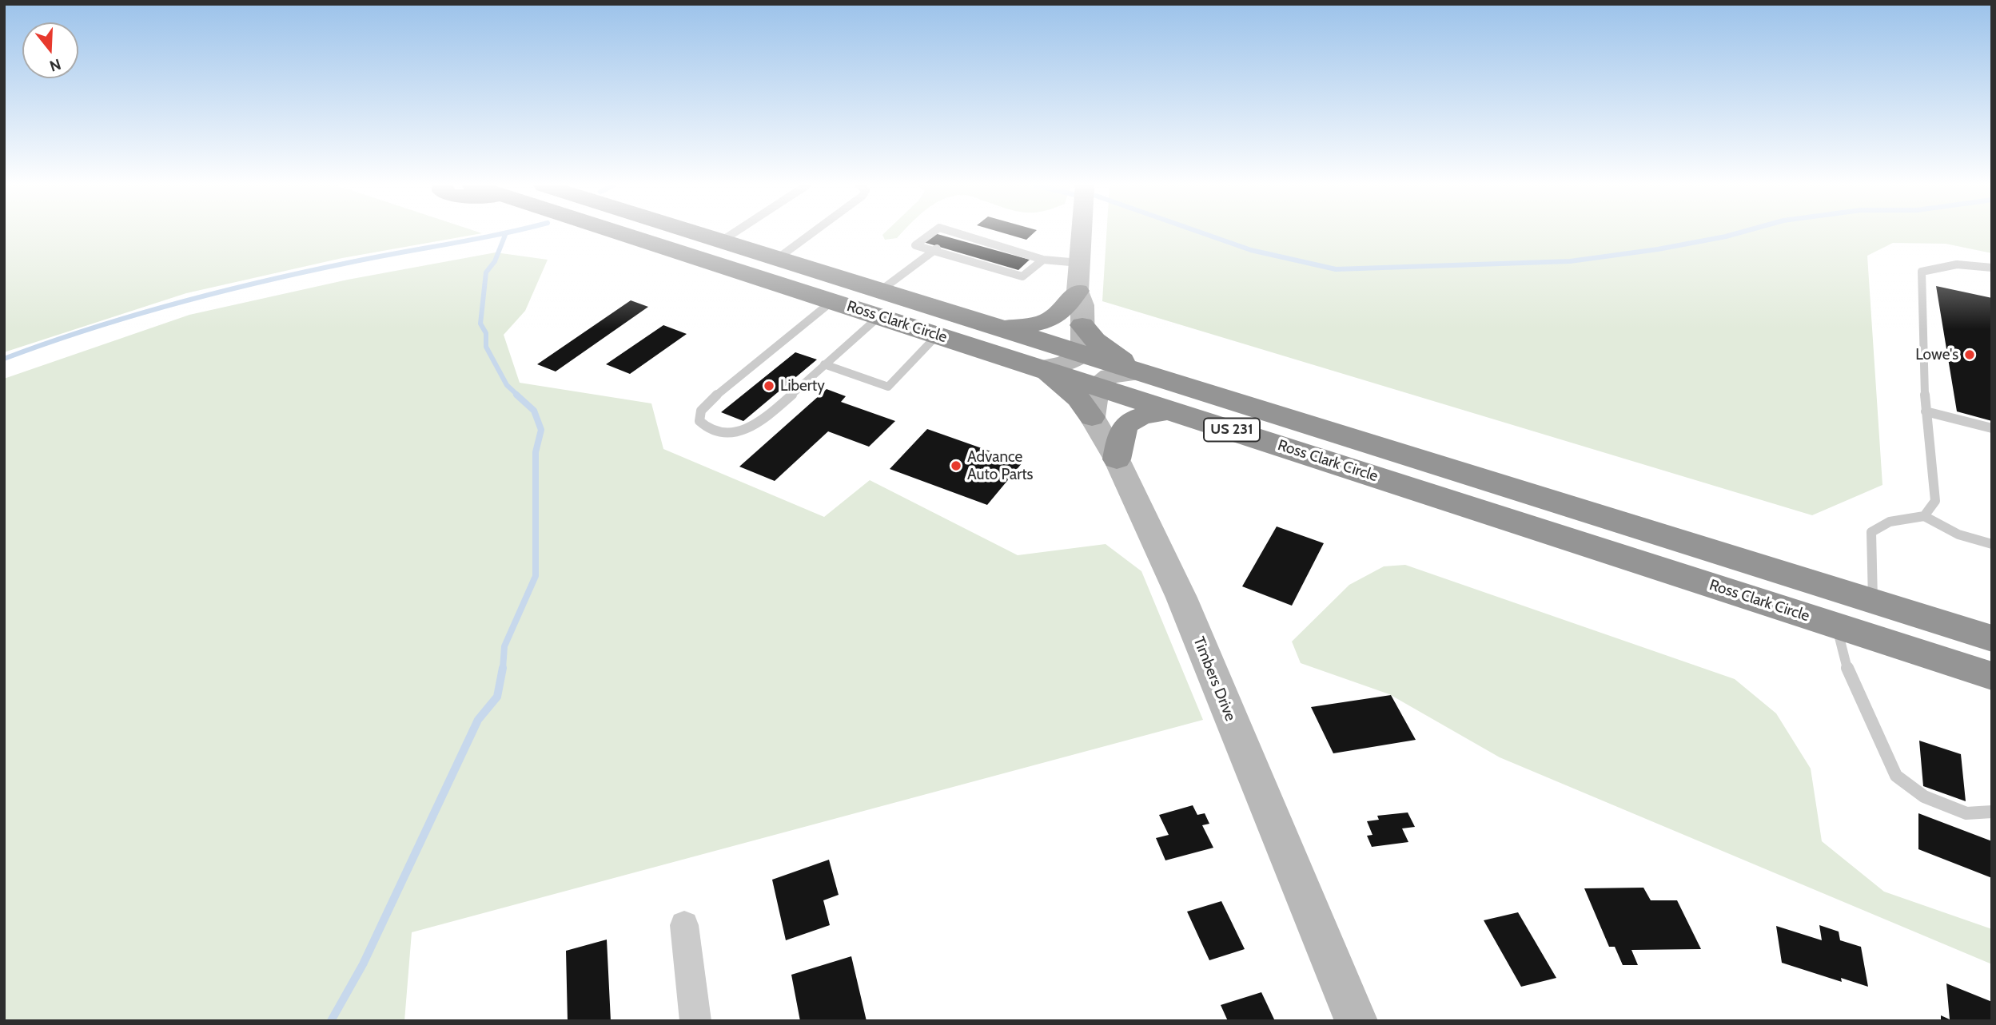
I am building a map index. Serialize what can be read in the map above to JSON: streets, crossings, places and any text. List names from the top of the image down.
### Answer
{
  "streets": {
    "highway": ["Ross Clark Circle", "US 231"],
    "street": ["Timbers Drive"]
  },
  "places": ["Lowe's", "Liberty", "Advance Auto Parts"],
  "north": "bottom"
}
